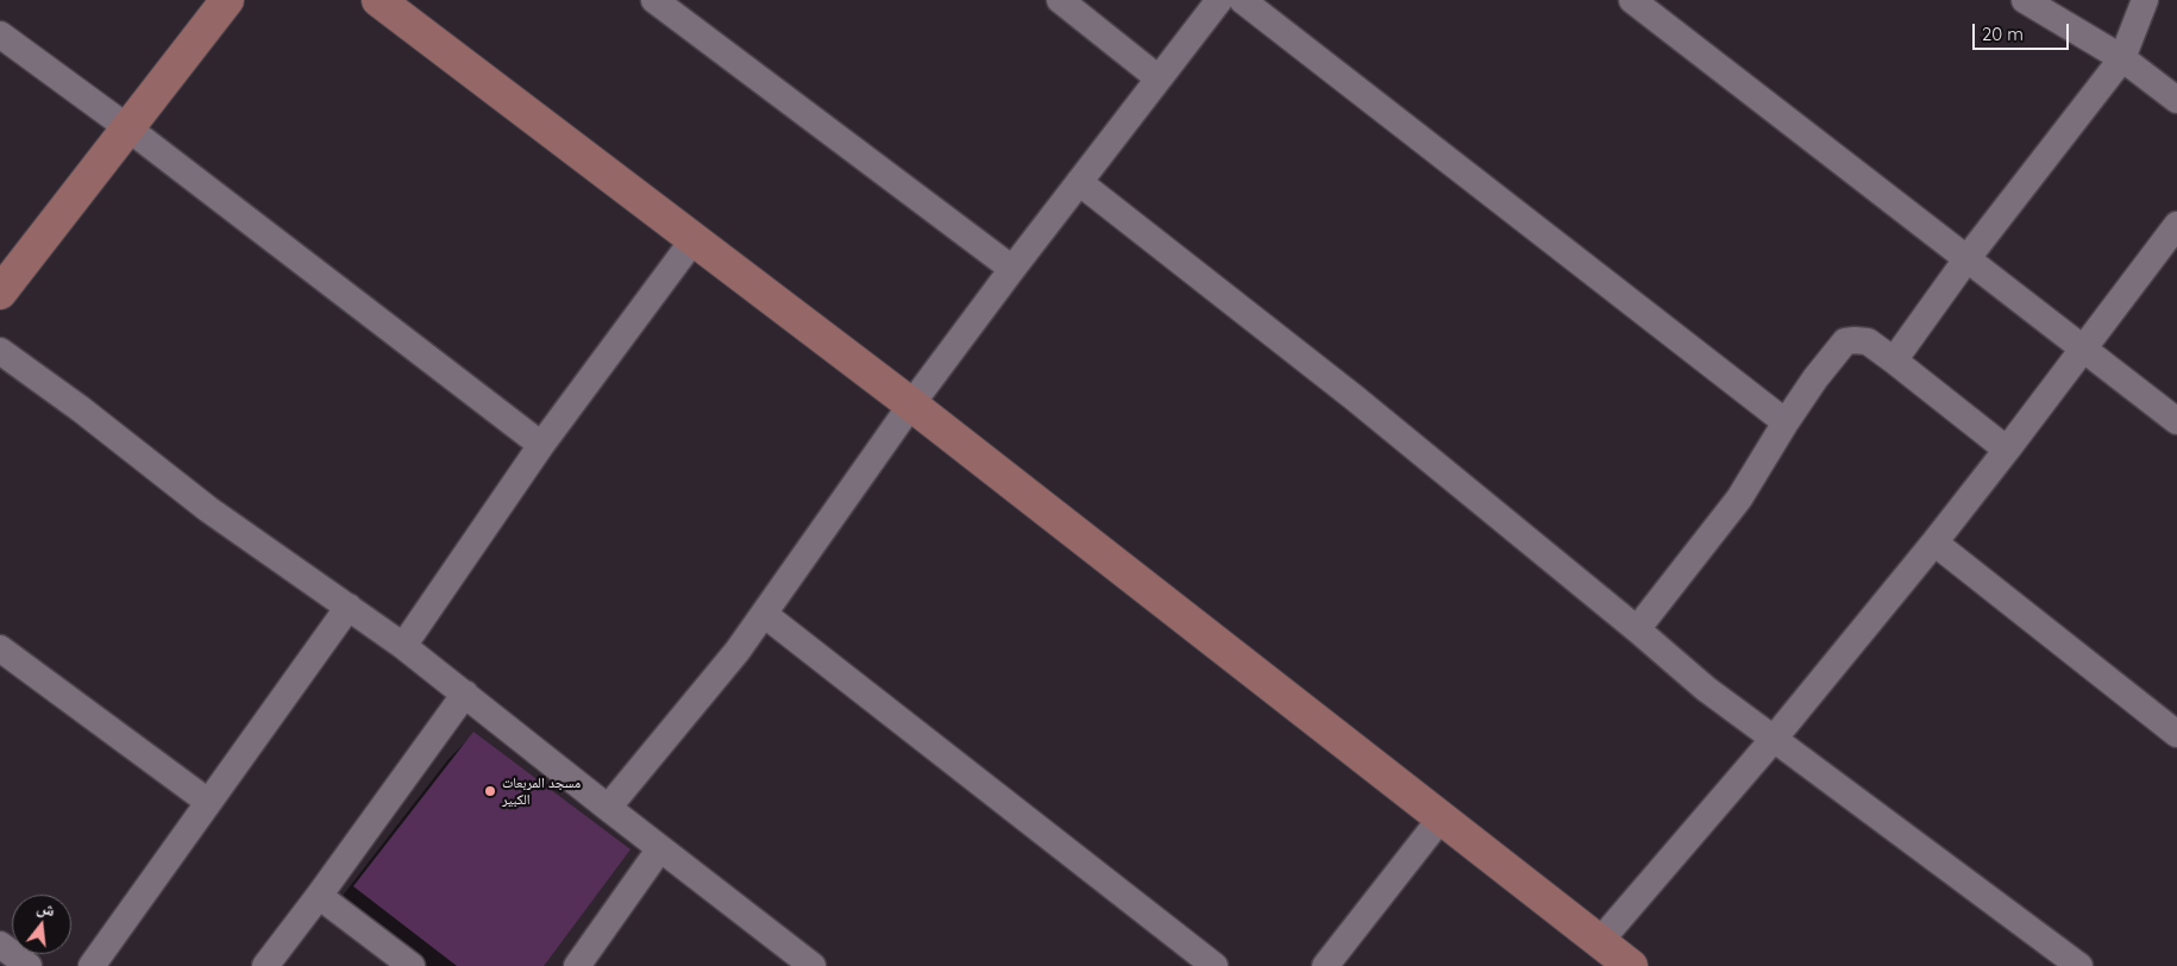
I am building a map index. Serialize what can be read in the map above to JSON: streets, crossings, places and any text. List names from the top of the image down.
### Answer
{
  "places": ["مسجد المربعات الكبير"],
  "scale_bar": "20 m",
  "north": "top"
}
